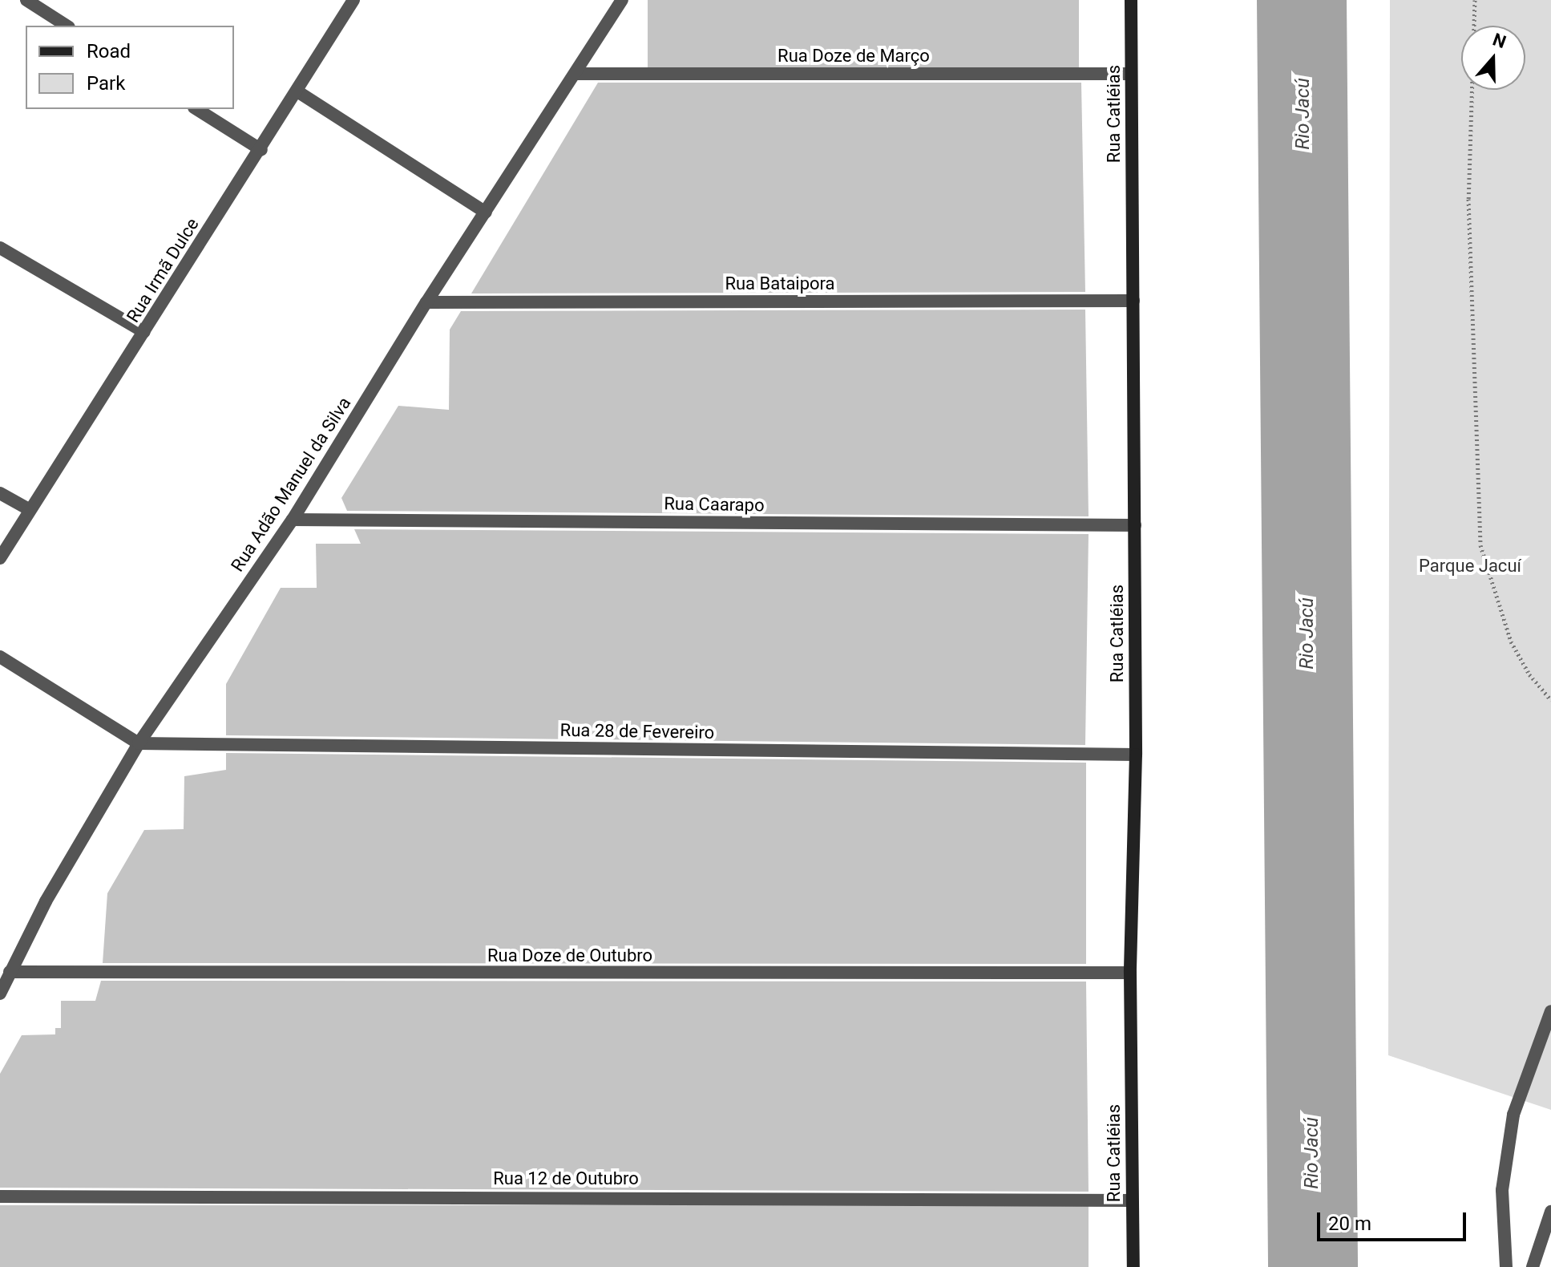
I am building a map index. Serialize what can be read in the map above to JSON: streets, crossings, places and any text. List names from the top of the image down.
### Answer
{
  "streets": {
    "street": [
      "Rua Doze de Março",
      "Rua Catléias",
      "Rua Irmã Dulce",
      "Rua Bataipora",
      "Rua Adão Manuel da Silva",
      "Rua Caarapo",
      "Rua 28 de Fevereiro",
      "Rua Doze de Outubro",
      "Rua 12 de Outubro"
    ]
  },
  "crossings": [
    ["Rua Doze de Março", "Rua Catléias"],
    ["Rua Doze de Março", "Rua Adão Manuel da Silva"],
    ["Rua Catléias", "Rua Bataipora"],
    ["Rua Catléias", "Rua Caarapo"],
    ["Rua Catléias", "Rua 28 de Fevereiro"],
    ["Rua Catléias", "Rua Doze de Outubro"],
    ["Rua Catléias", "Rua 12 de Outubro"],
    ["Rua Bataipora", "Rua Adão Manuel da Silva"],
    ["Rua Adão Manuel da Silva", "Rua Caarapo"],
    ["Rua Adão Manuel da Silva", "Rua 28 de Fevereiro"],
    ["Rua Adão Manuel da Silva", "Rua Doze de Outubro"]
  ],
  "water": ["Rio Jacú"],
  "parks": ["Parque Jacuí"],
  "legend": ["Road", "Park"],
  "scale_bar": "20 m",
  "north": "top"
}
